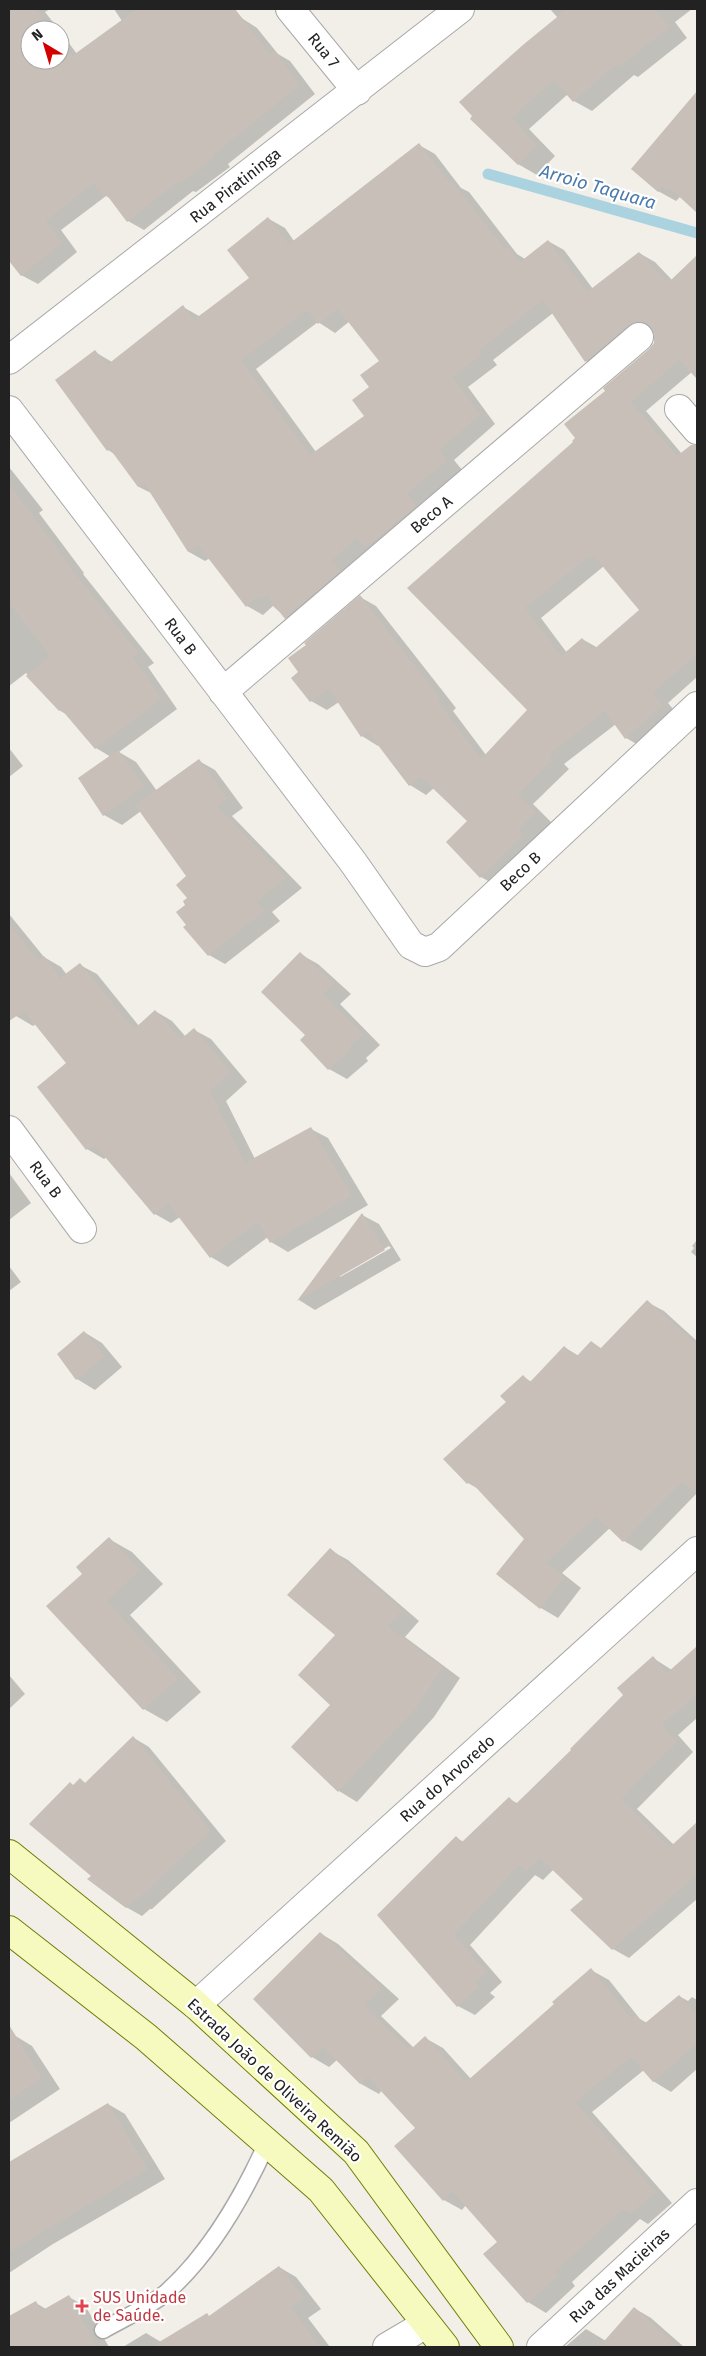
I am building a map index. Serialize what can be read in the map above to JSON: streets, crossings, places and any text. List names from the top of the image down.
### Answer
{
  "streets": {
    "main road": ["Estrada João de Oliveira Remião"],
    "street": [
      "Rua 7",
      "Rua Piratininga",
      "Beco A",
      "Rua B",
      "Beco B",
      "Rua do Arvoredo",
      "Rua das Macieiras"
    ]
  },
  "crossings": [
    ["Rua 7", "Rua Piratininga"],
    ["Beco A", "Rua B"],
    ["Rua B", "Beco B"],
    ["Rua do Arvoredo", "Estrada João de Oliveira Remião"]
  ],
  "water": ["Arroio Taquara"],
  "places": {
    "health": ["SUS Unidade de Saúde."]
  },
  "north": "top left"
}
